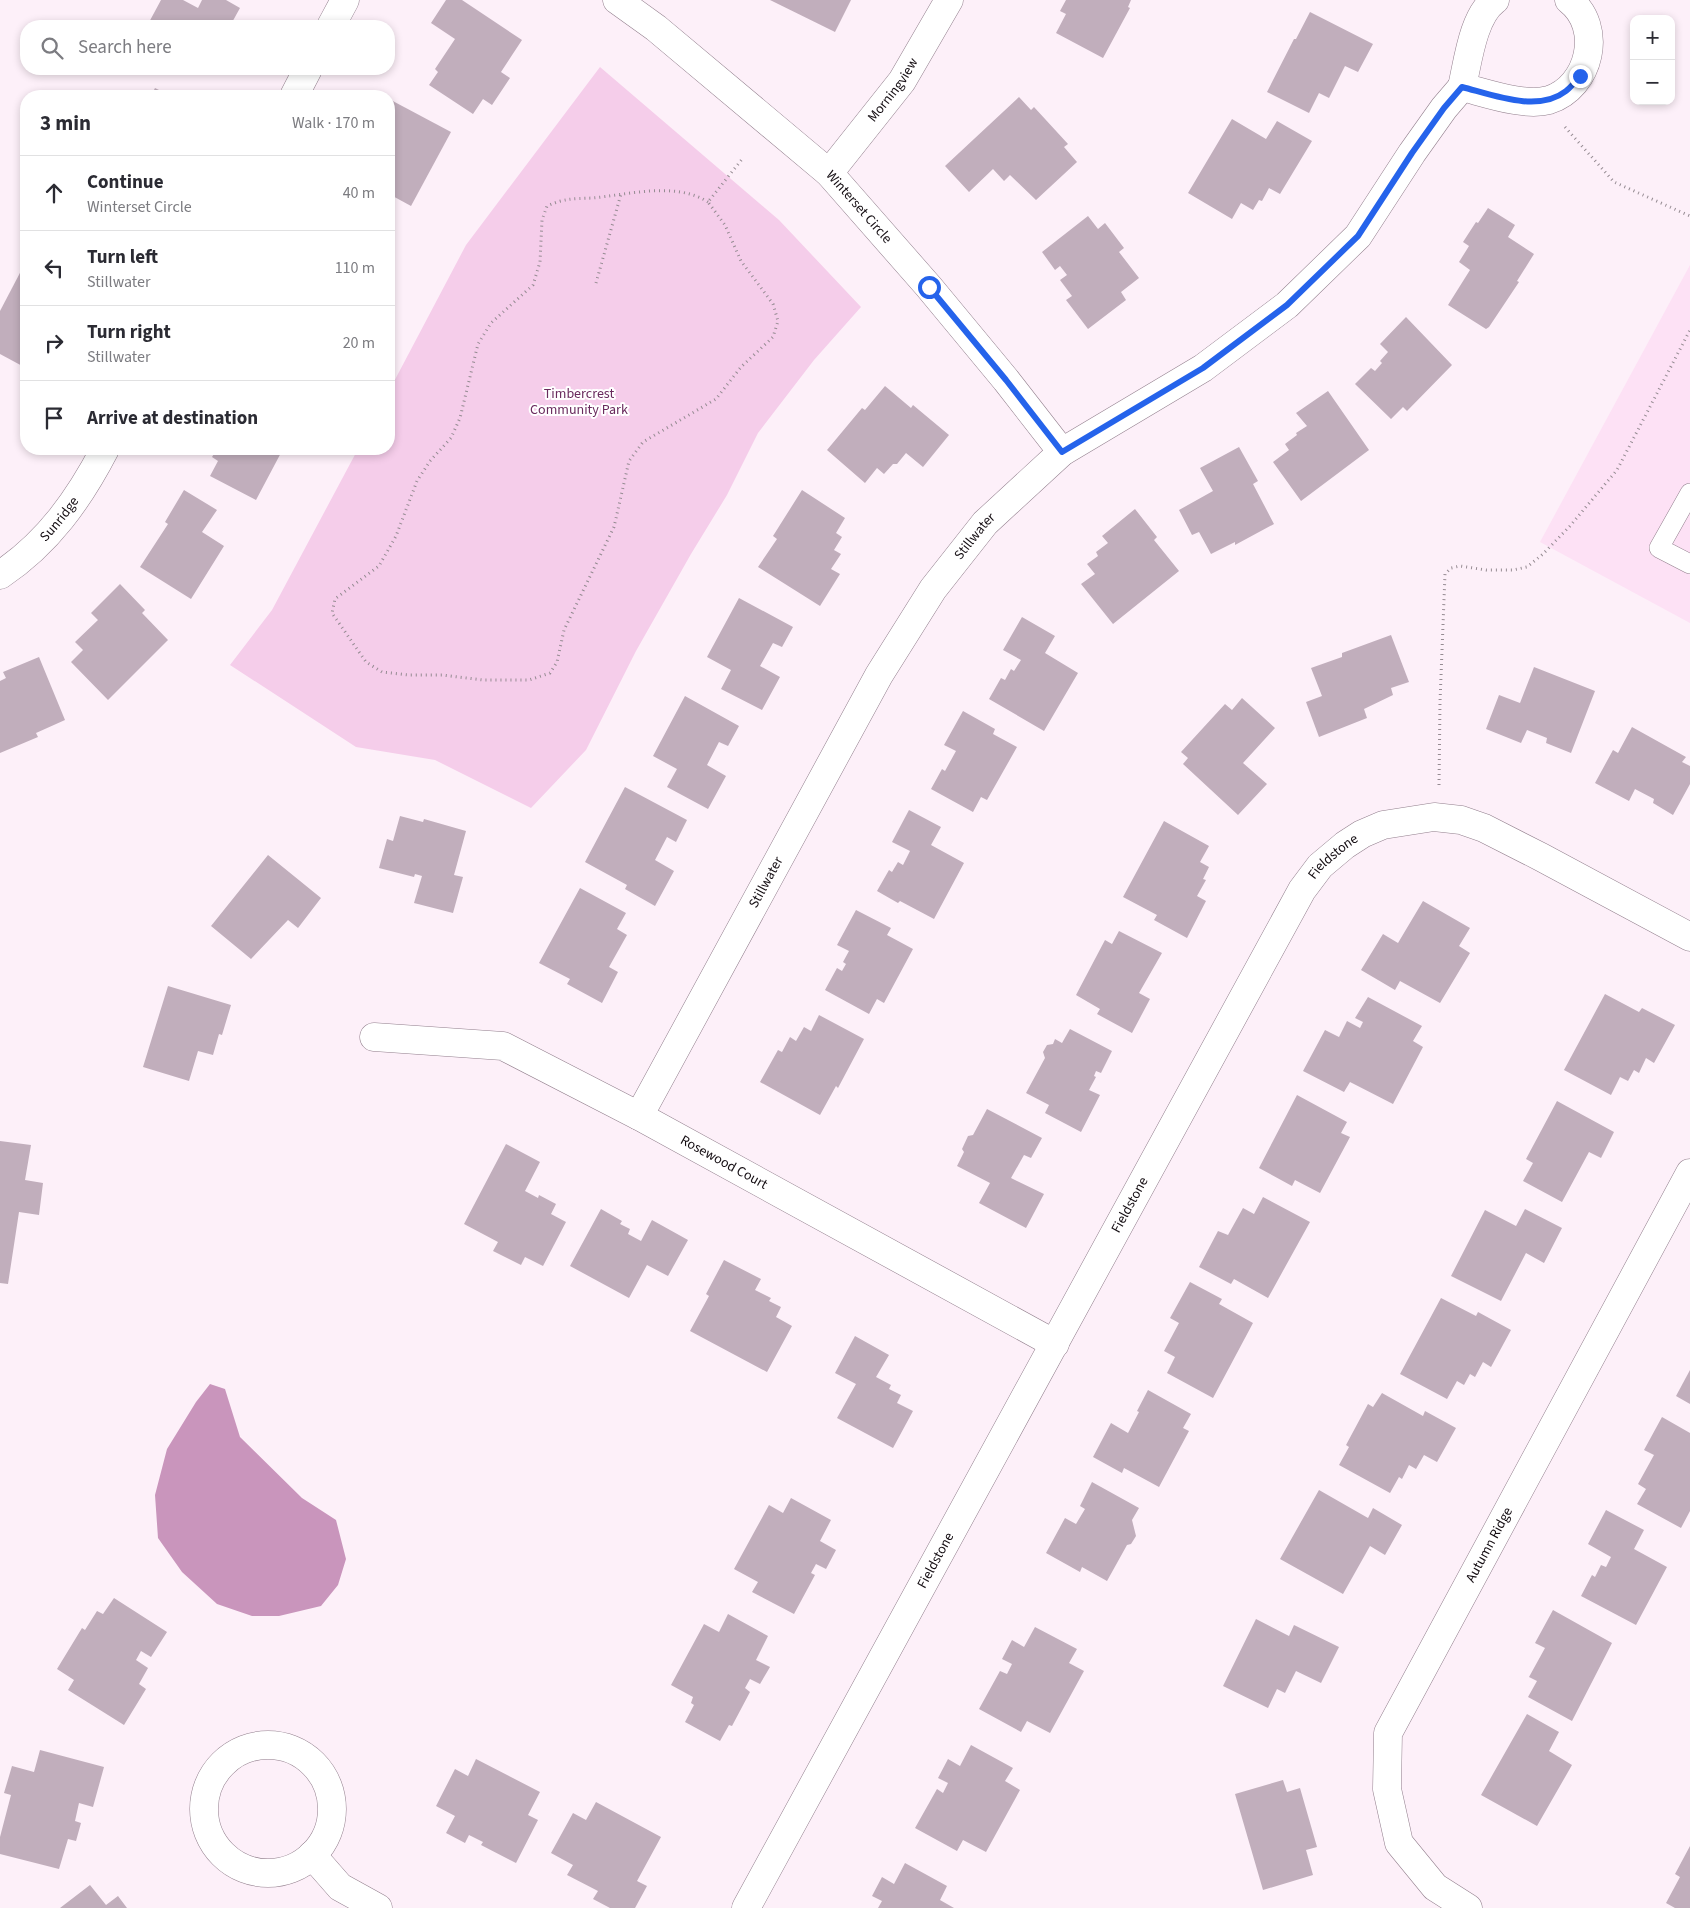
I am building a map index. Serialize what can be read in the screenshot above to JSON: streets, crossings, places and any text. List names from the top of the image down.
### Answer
{
  "streets": {
    "street": [
      "Morningview",
      "Winterset Circle",
      "Sunridge",
      "Stillwater",
      "Fieldstone",
      "Rosewood Court",
      "Autumn Ridge"
    ]
  },
  "crossings": [
    ["Morningview", "Winterset Circle"],
    ["Winterset Circle", "Stillwater"],
    ["Stillwater", "Rosewood Court"],
    ["Fieldstone", "Rosewood Court"]
  ],
  "parks": ["Timbercrest Community Park"],
  "page": {
    "map_buttons": ["+", "−"],
    "search": "Search here",
    "heading": ["3 min", "Walk · 170 m"],
    "list": [
      ["Continue", "Winterset Circle", "40 m"],
      ["Turn left", "Stillwater", "110 m"],
      ["Turn right", "Stillwater", "20 m"],
      "Arrive at destination"
    ]
  }
}
